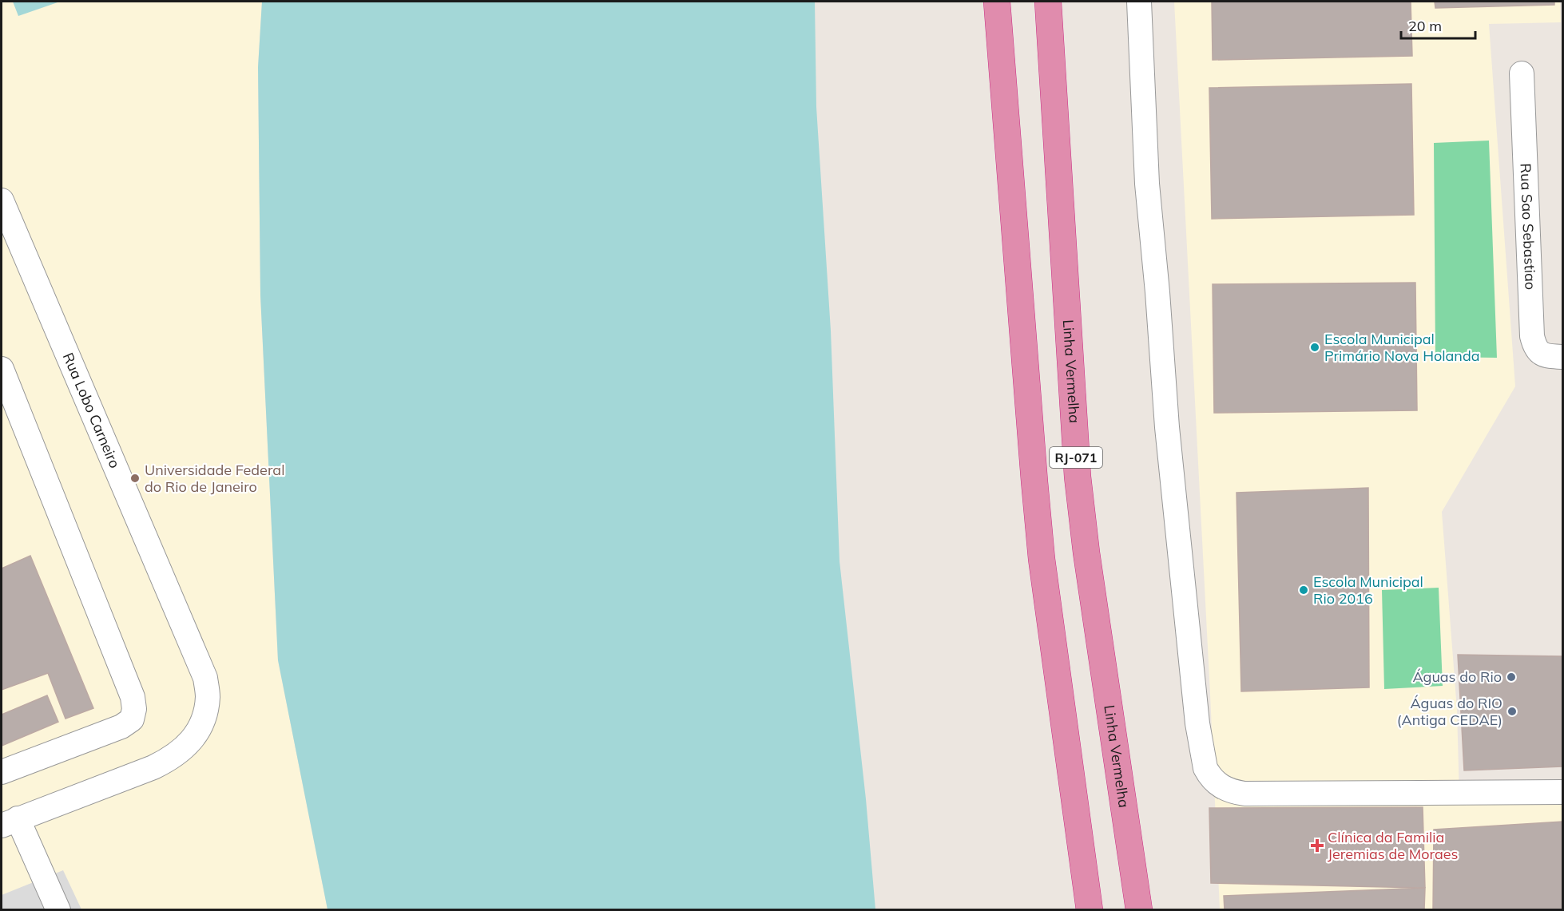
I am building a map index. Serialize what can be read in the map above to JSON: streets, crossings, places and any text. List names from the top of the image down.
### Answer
{
  "streets": {
    "highway": ["Linha Vermelha", "RJ-071"],
    "street": ["Rua Sao Sebastiao", "Rua Lobo Carneiro"]
  },
  "places": {
    "other": [
      "Escola Municipal Primário Nova Holanda",
      "Universidade Federal do Rio de Janeiro",
      "Escola Municipal Rio 2016",
      "Águas do Rio",
      "Águas do RIO (Antiga CEDAE)"
    ],
    "health": ["Clínica da Familia Jeremias de Moraes"]
  },
  "scale_bar": "20 m"
}
